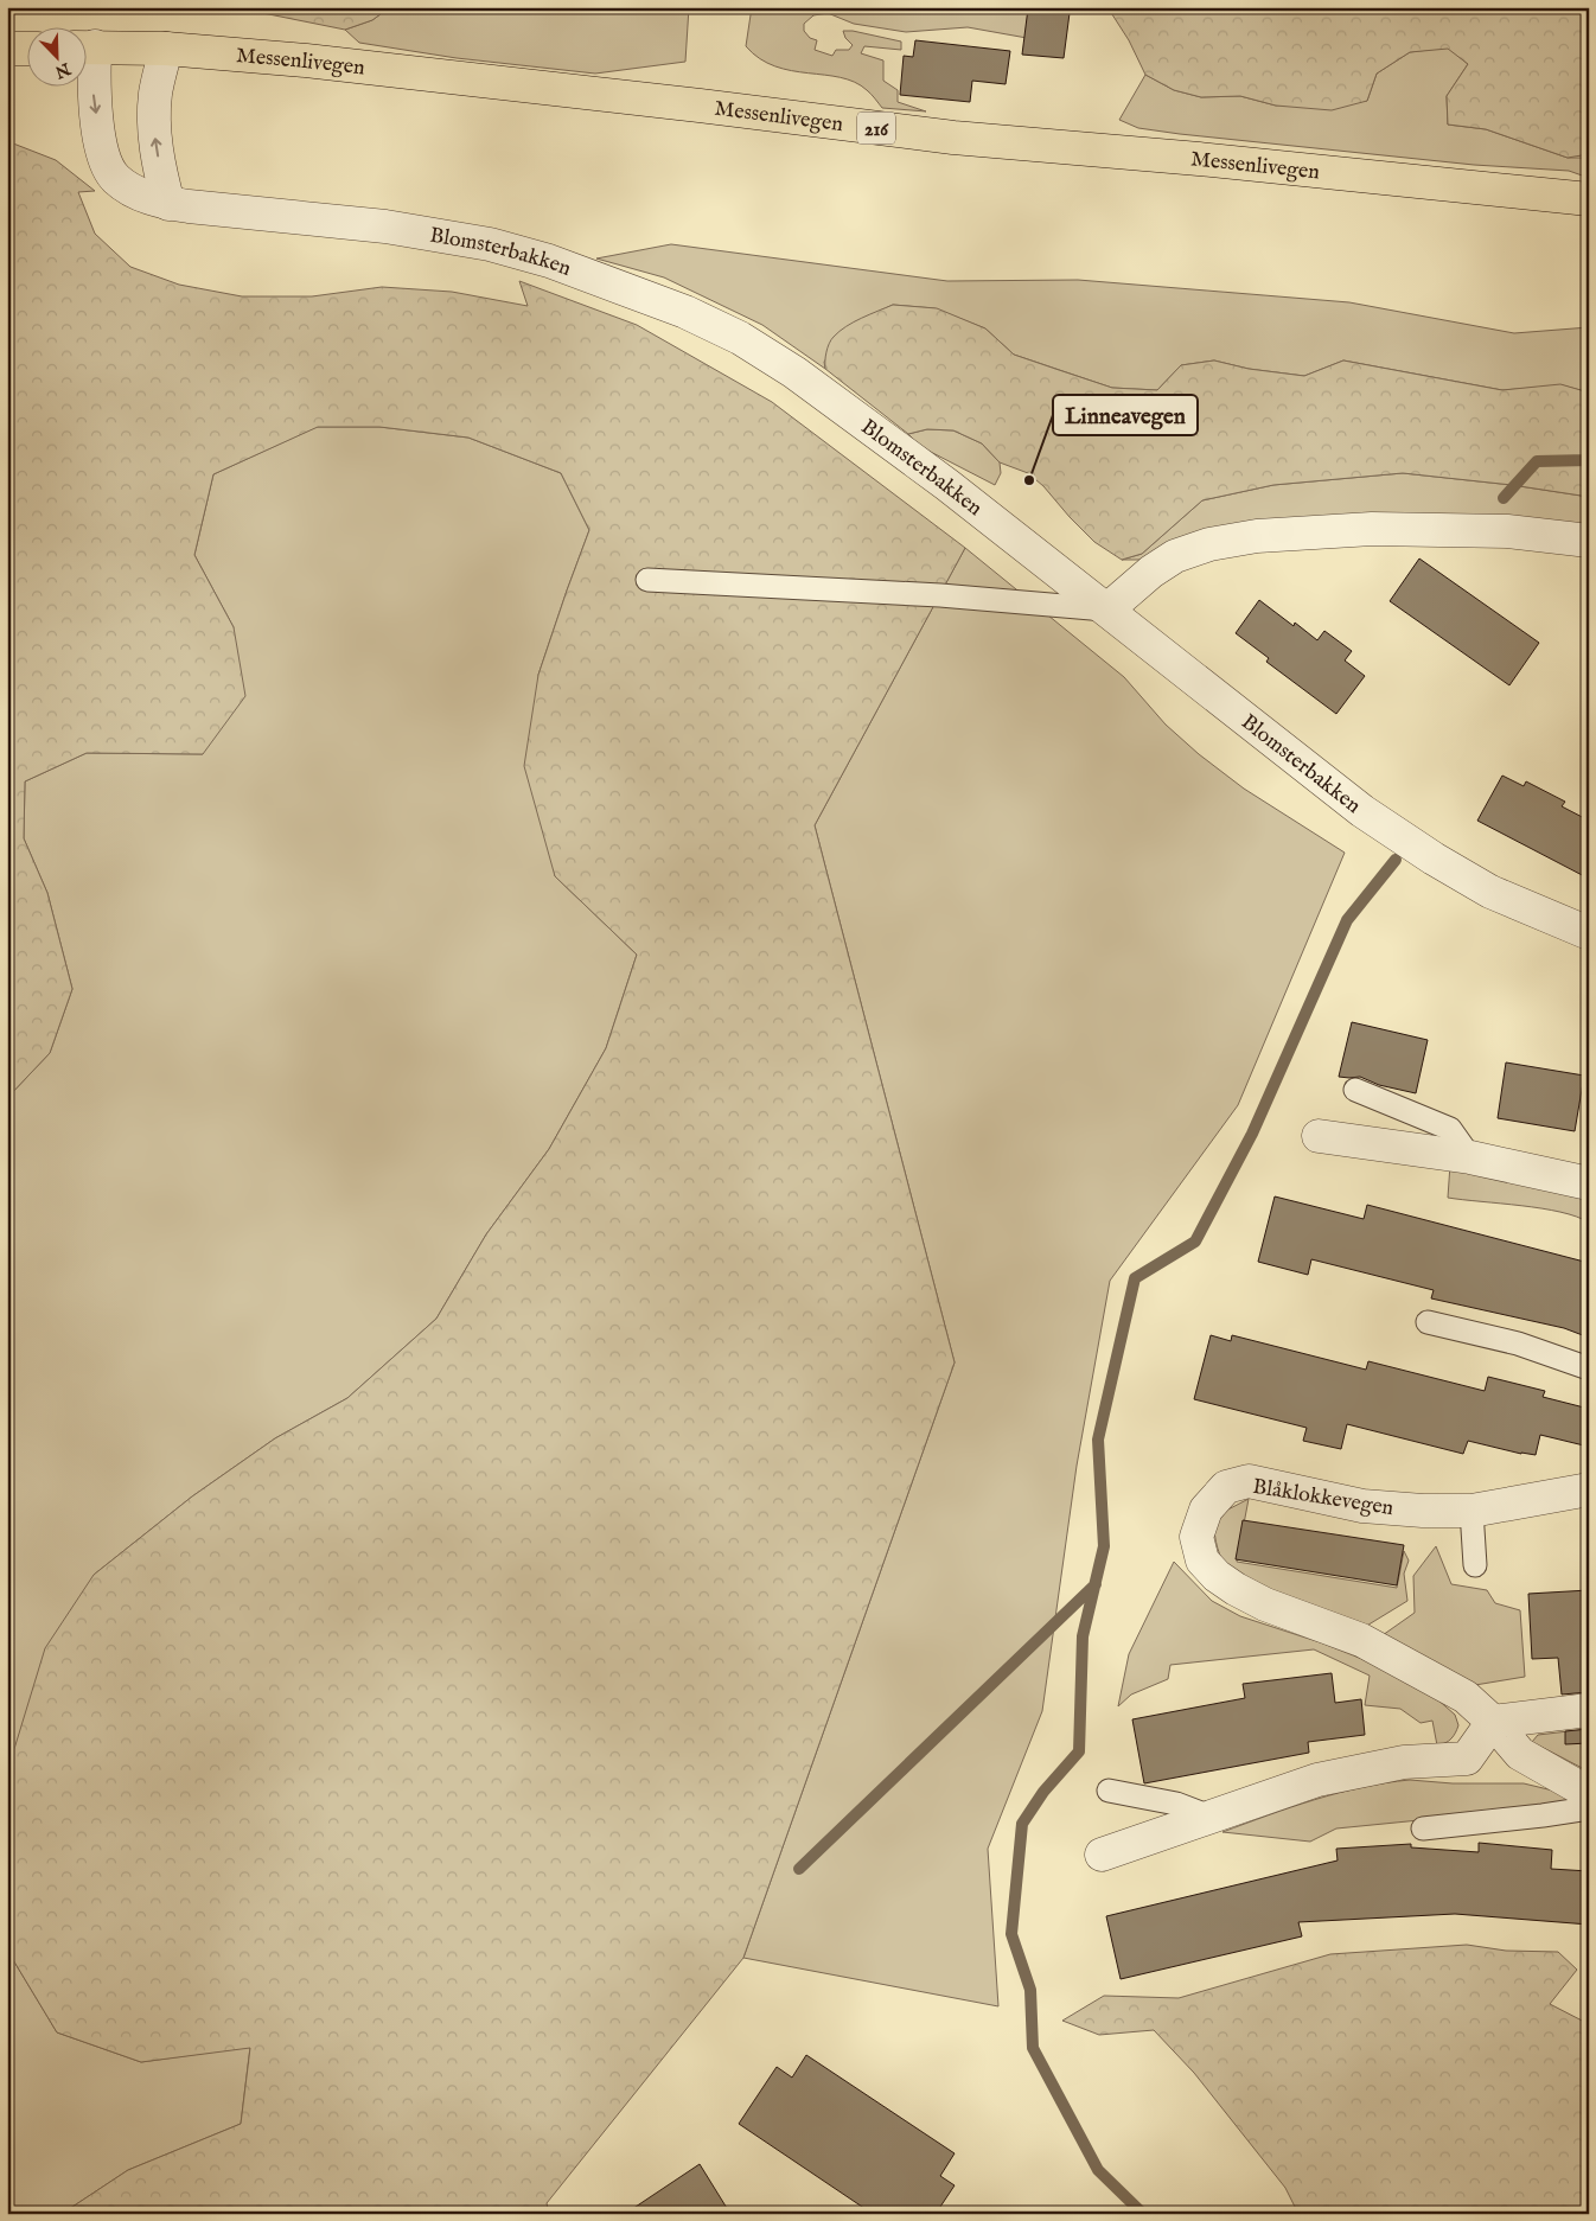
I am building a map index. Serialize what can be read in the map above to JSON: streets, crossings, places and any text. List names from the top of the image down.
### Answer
{
  "streets": {
    "main road": ["Messenlivegen", "216"],
    "street": ["Blomsterbakken", "Blåklokkevegen"]
  },
  "places": ["Linneavegen"],
  "north": "bottom right"
}
